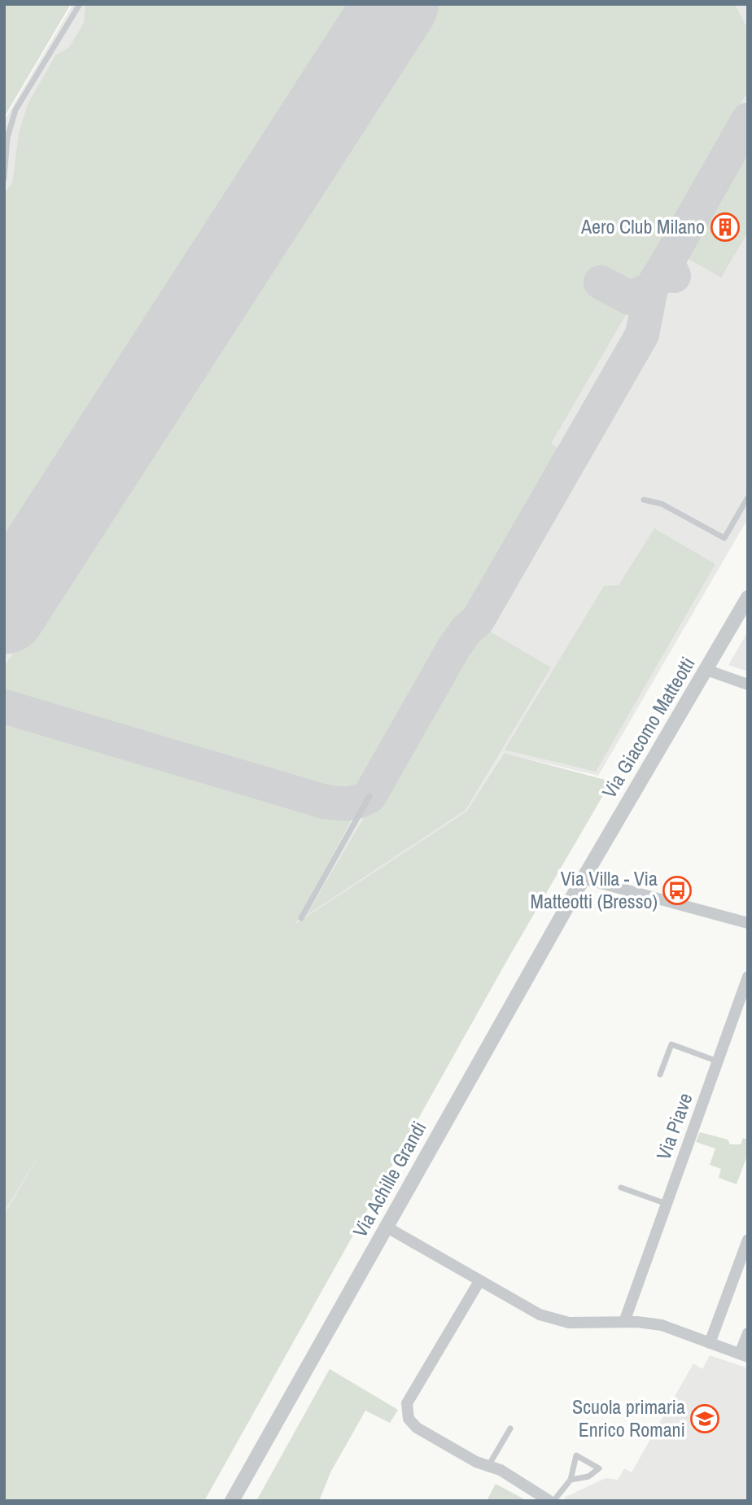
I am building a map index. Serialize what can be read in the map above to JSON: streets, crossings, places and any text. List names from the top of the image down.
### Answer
{
  "streets": {
    "street": ["Via Giacomo Matteotti", "Via Piave", "Via Achille Grandi"]
  },
  "crossings": [
    ["Via Giacomo Matteotti", "Via Achille Grandi"]
  ],
  "places": {
    "building": ["Aero Club Milano"],
    "bus stop": ["Via Villa - Via Matteotti (Bresso)"],
    "school or university": ["Scuola primaria Enrico Romani"]
  }
}
